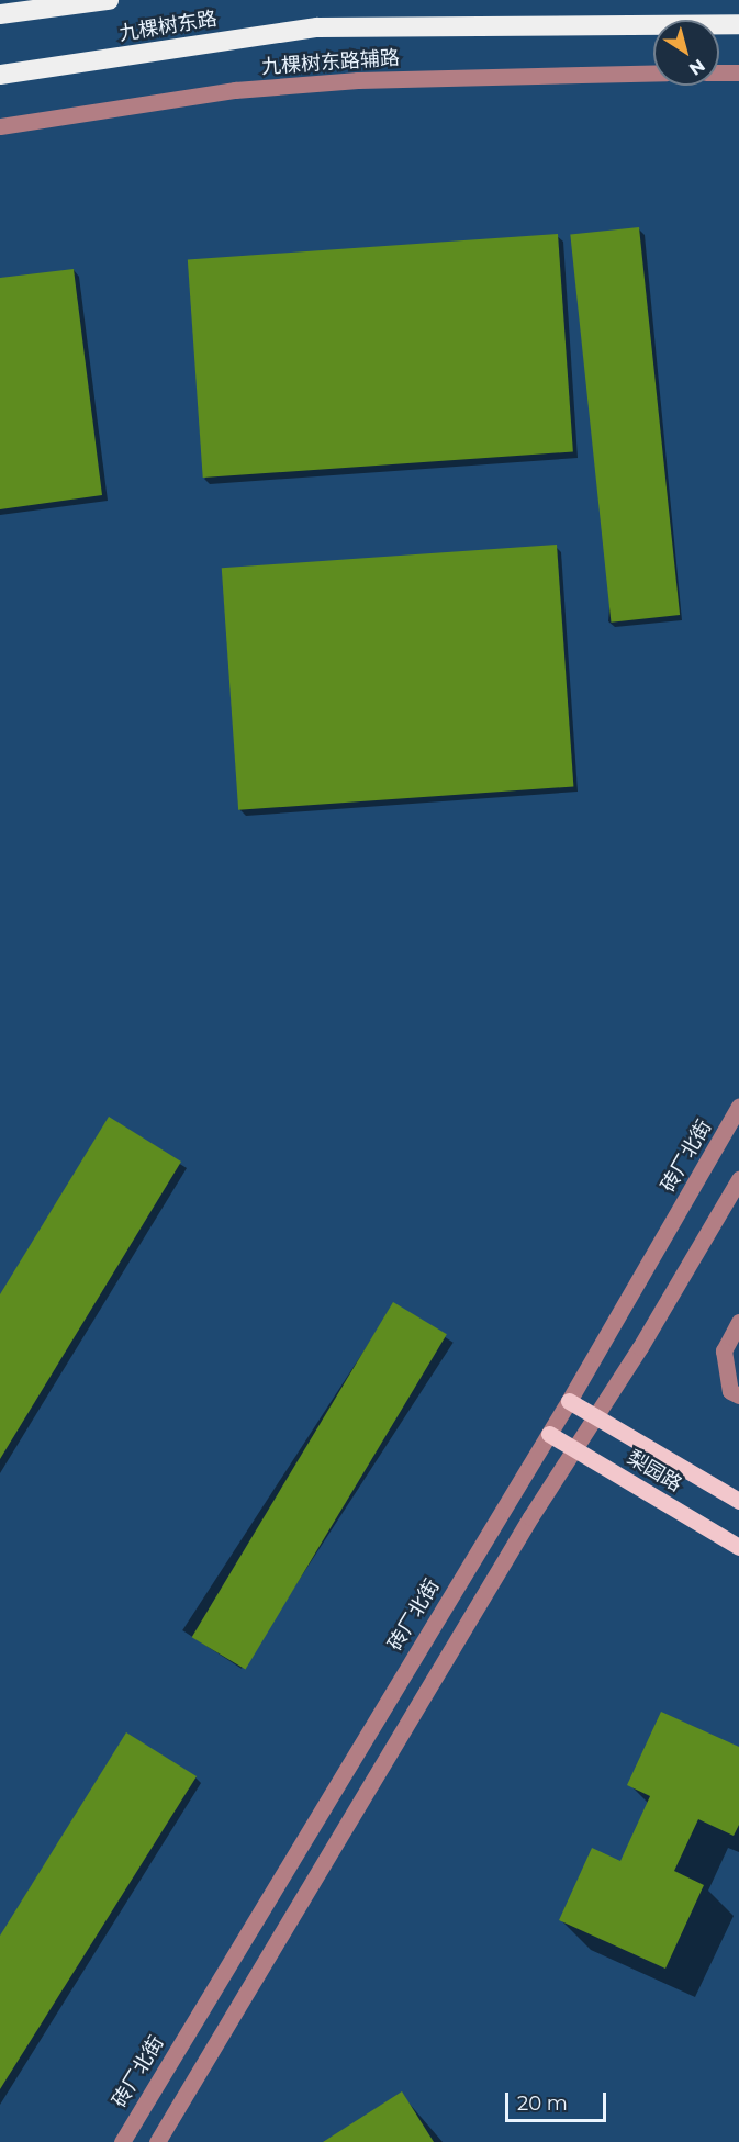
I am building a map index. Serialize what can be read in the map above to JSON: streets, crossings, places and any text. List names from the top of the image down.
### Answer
{
  "streets": {
    "highway": ["九棵树东路"],
    "main road": ["梨园路"],
    "street": ["九棵树东路辅路", "砖厂北街"]
  },
  "crossings": [
    ["砖厂北街", "梨园路"]
  ],
  "scale_bar": "20 m",
  "north": "bottom right"
}
